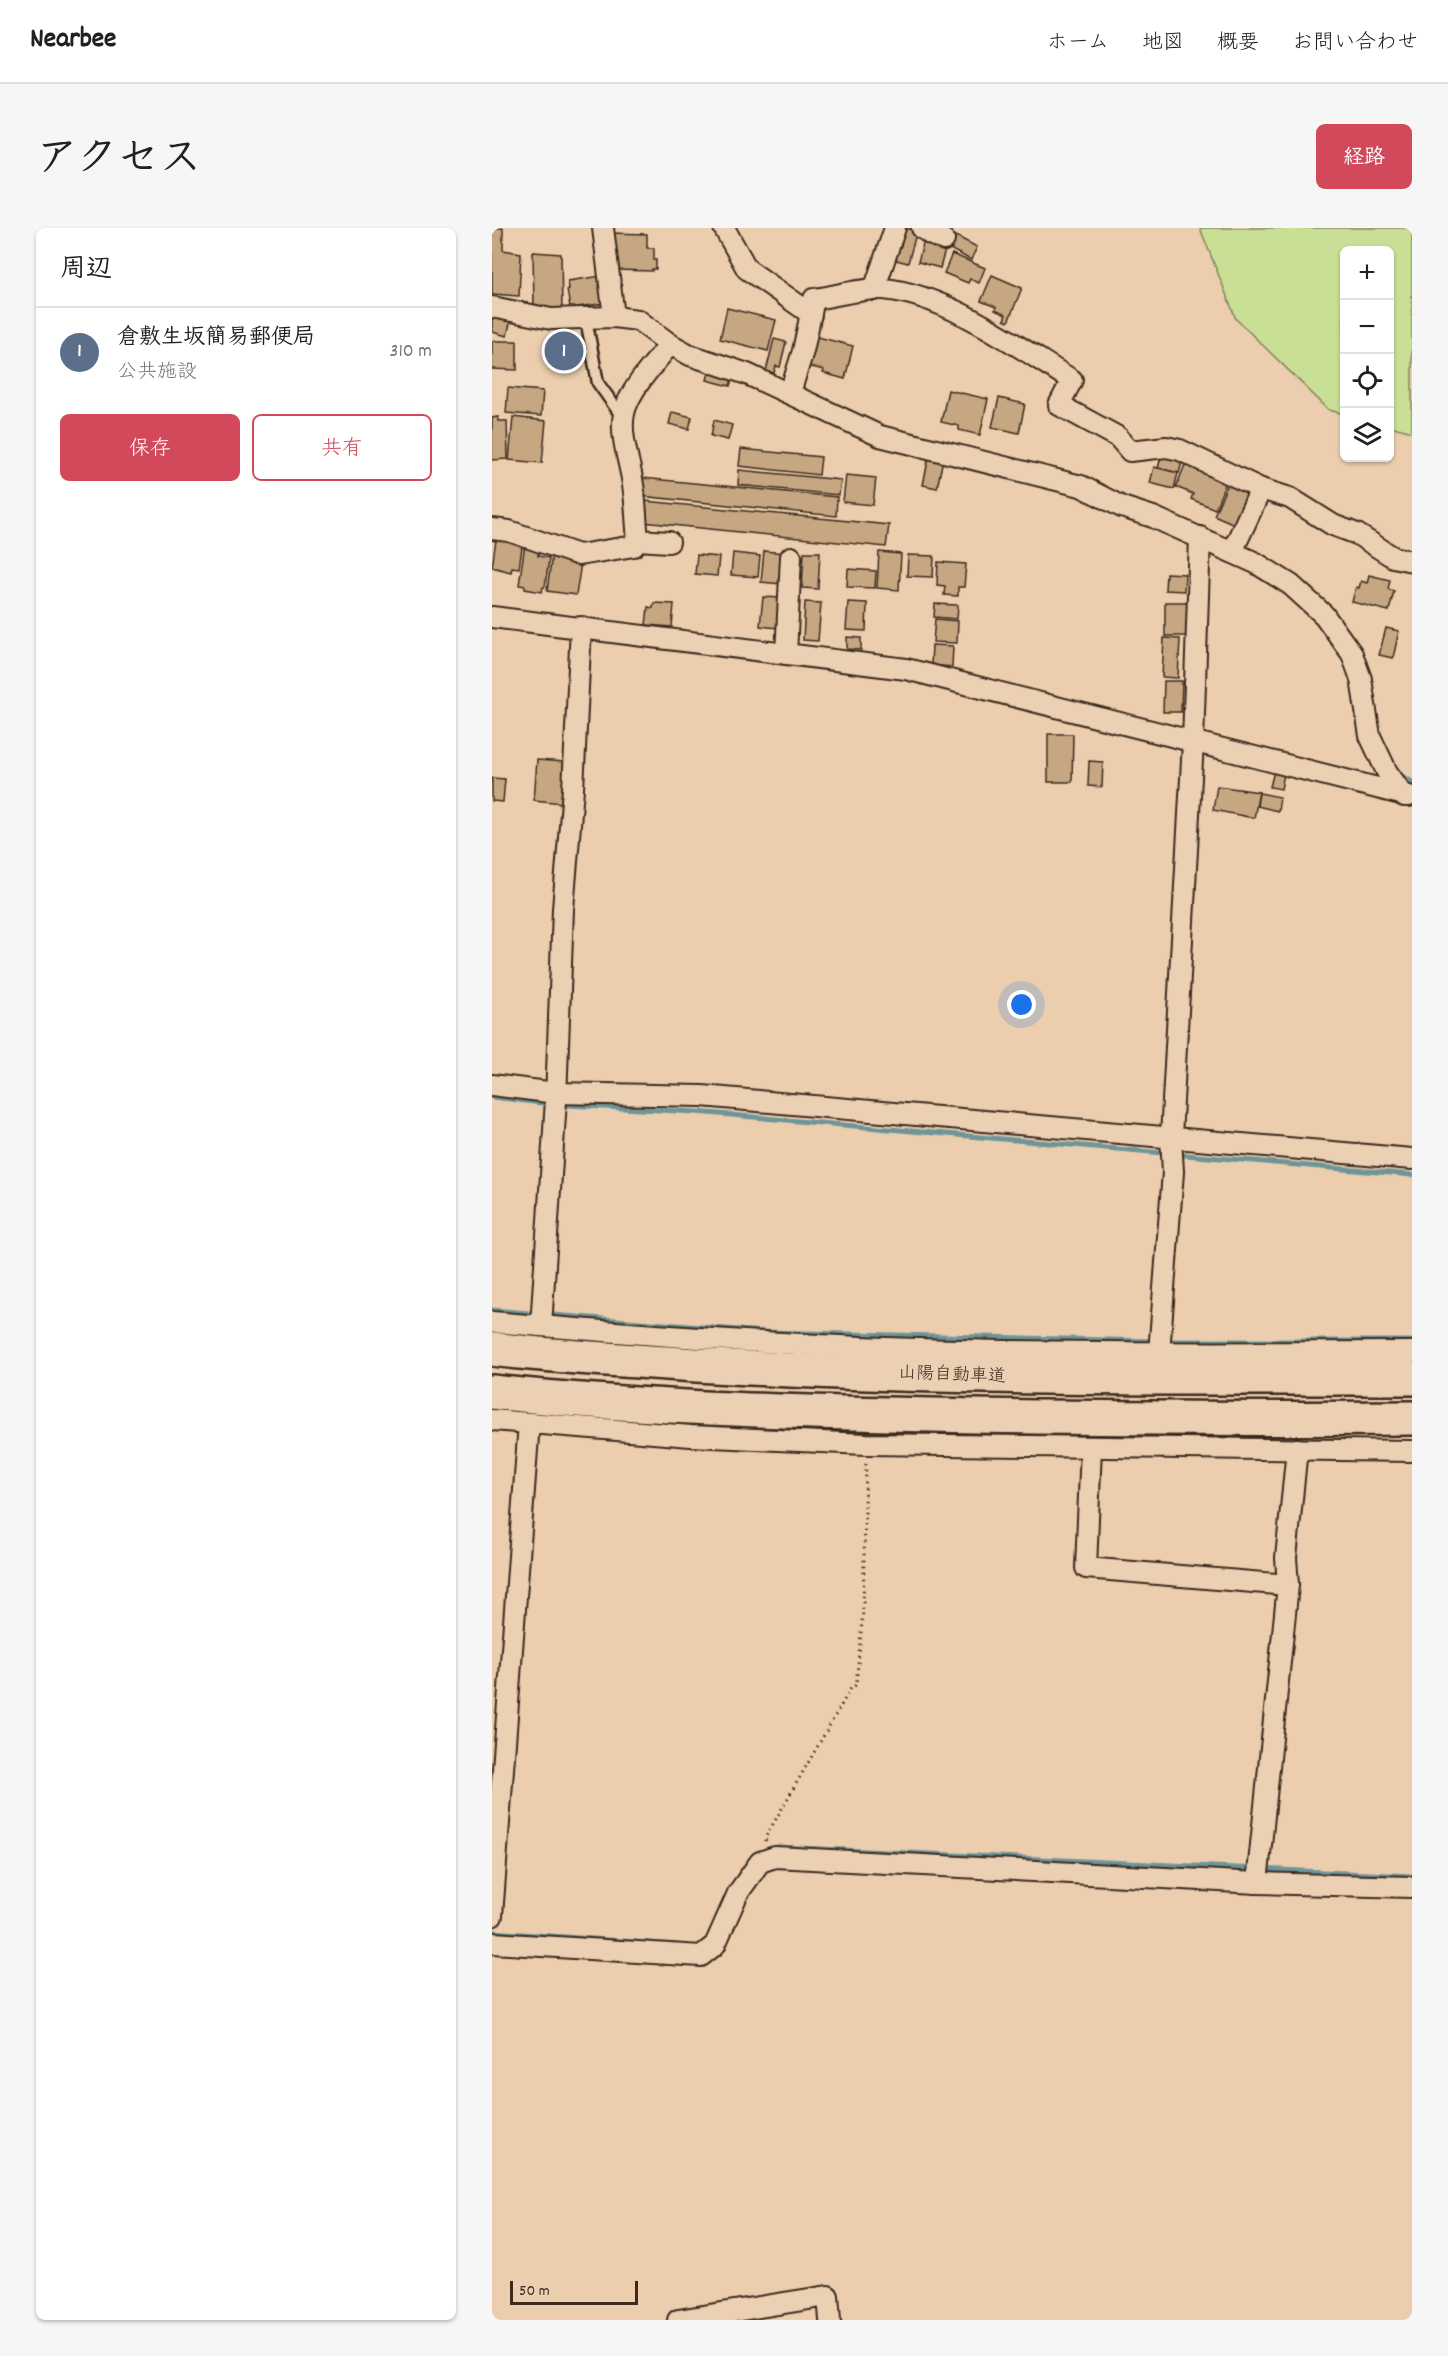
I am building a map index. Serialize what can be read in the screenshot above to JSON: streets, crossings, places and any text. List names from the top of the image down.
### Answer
{
  "streets": {
    "highway": ["山陽自動車道"]
  },
  "scale_bar": "50 m",
  "page": {
    "header": "Nearbee",
    "nav": [
      "ホーム",
      "地図",
      "概要",
      "お問い合わせ"
    ],
    "title": "アクセス",
    "buttons": [
      "経路",
      ["保存", "共有"]
    ],
    "heading": "周辺",
    "map_buttons": ["+", "−"],
    "list": [
      {
        "mark": "1",
        "name": "倉敷生坂簡易郵便局",
        "note": "公共施設",
        "value": "310 m"
      }
    ],
    "pins": "1",
    "scale": "50 m"
  }
}
